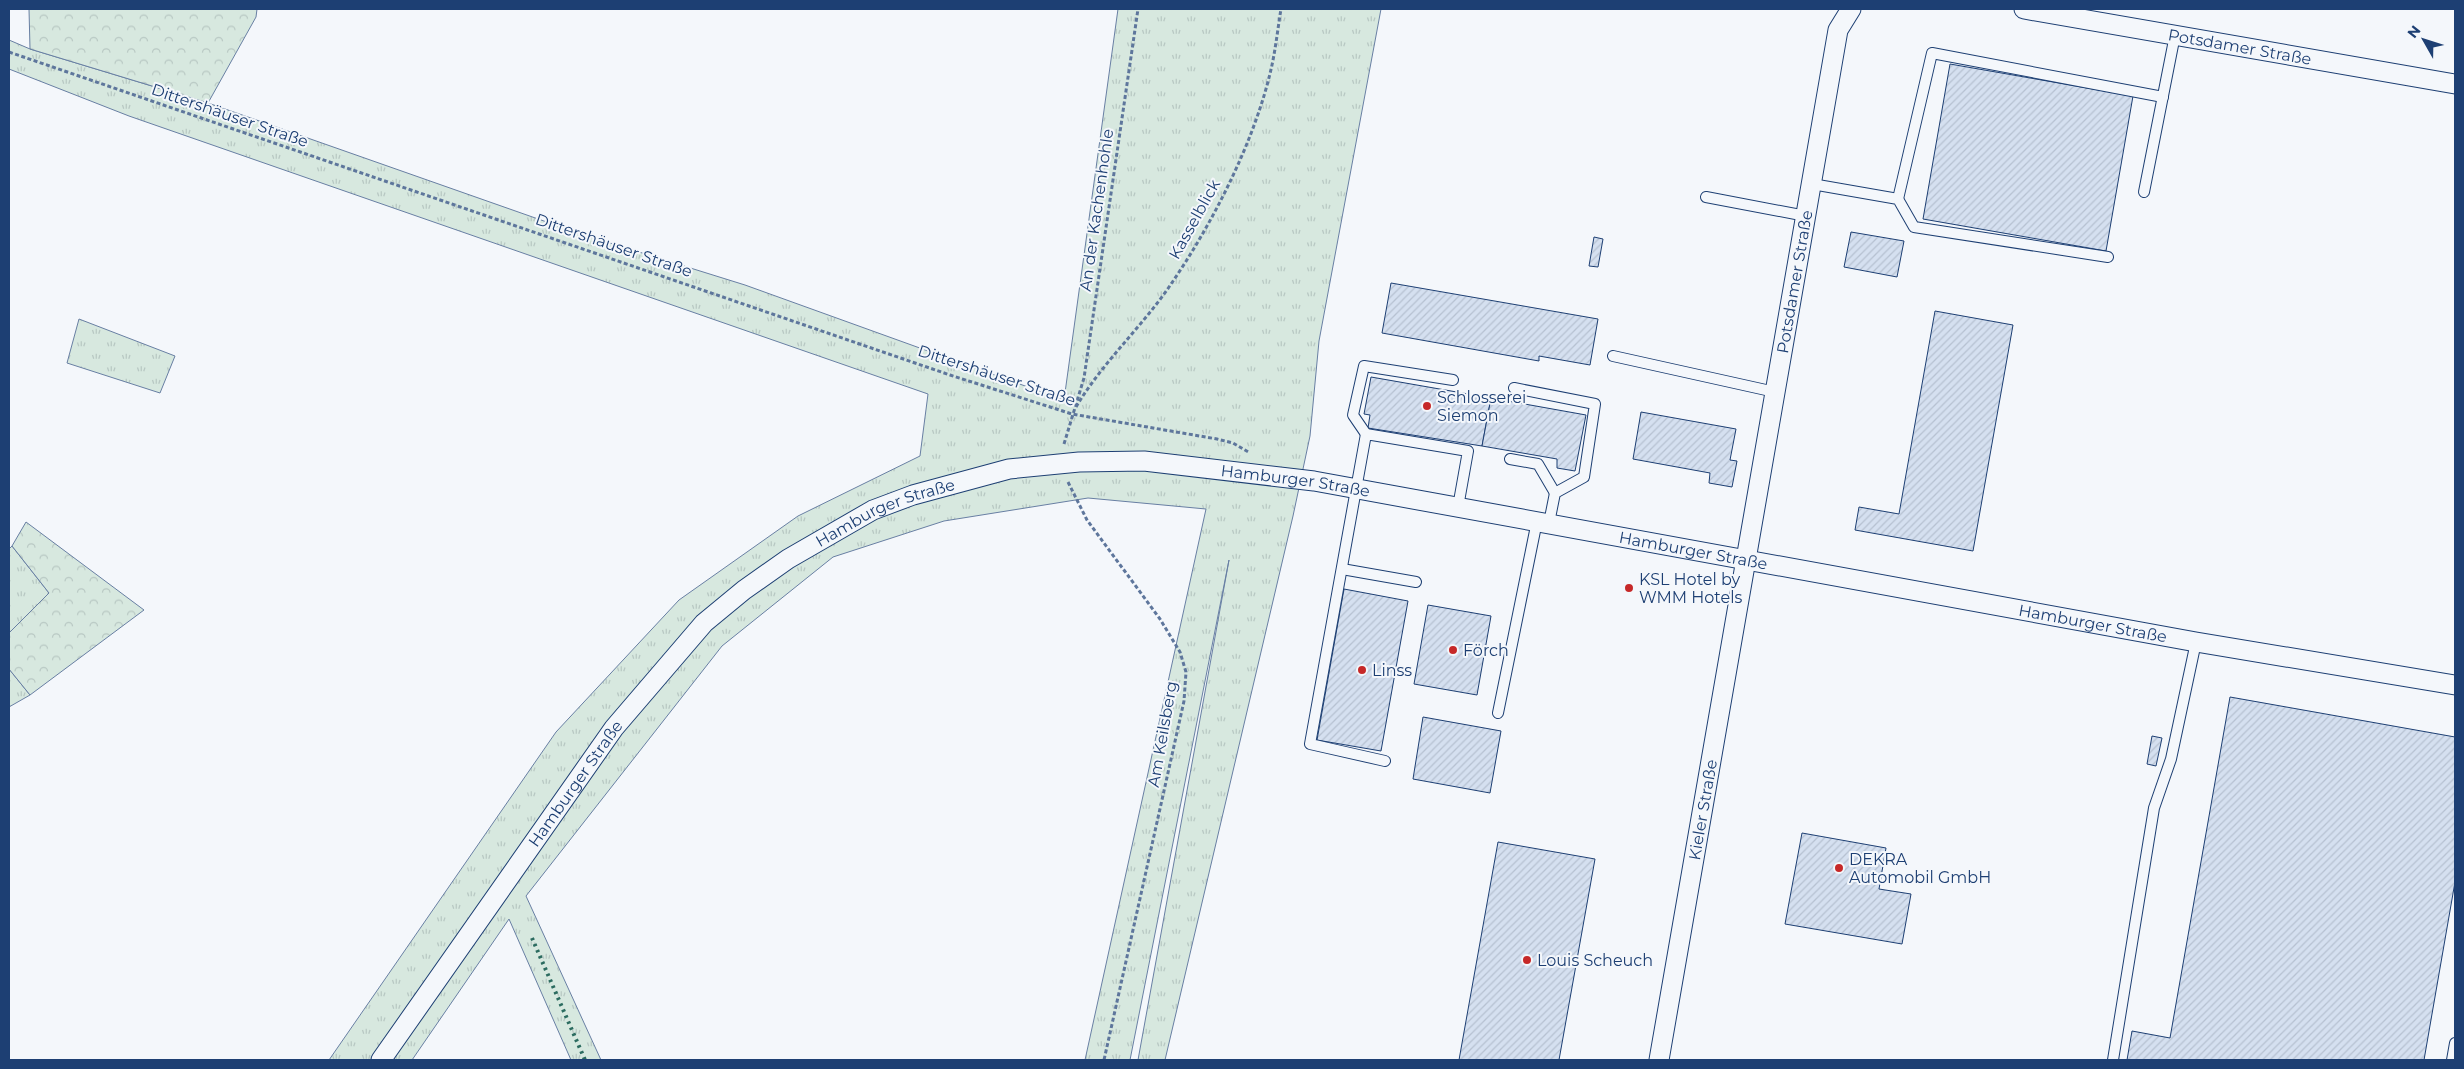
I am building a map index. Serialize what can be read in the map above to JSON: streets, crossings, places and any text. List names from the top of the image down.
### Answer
{
  "streets": {
    "street": ["Potsdamer Straße", "Hamburger Straße", "Kieler Straße"],
    "path": [
      "Dittershäuser Straße",
      "An der Kachenhohle",
      "Kasselblick",
      "Am Keilsberg"
    ]
  },
  "crossings": [
    ["Potsdamer Straße", "Hamburger Straße"],
    ["Potsdamer Straße", "Kieler Straße"],
    ["Dittershäuser Straße", "An der Kachenhohle"],
    ["Dittershäuser Straße", "Kasselblick"],
    ["Dittershäuser Straße", "Am Keilsberg"],
    ["An der Kachenhohle", "Kasselblick"],
    ["An der Kachenhohle", "Am Keilsberg"],
    ["Kasselblick", "Am Keilsberg"],
    ["Hamburger Straße", "Am Keilsberg"],
    ["Hamburger Straße", "Kieler Straße"]
  ],
  "places": [
    "Schlosserei Siemon",
    "KSL Hotel by WMM Hotels",
    "Förch",
    "Linss",
    "DEKRA Automobil GmbH",
    "Louis Scheuch"
  ],
  "north": "top left"
}
